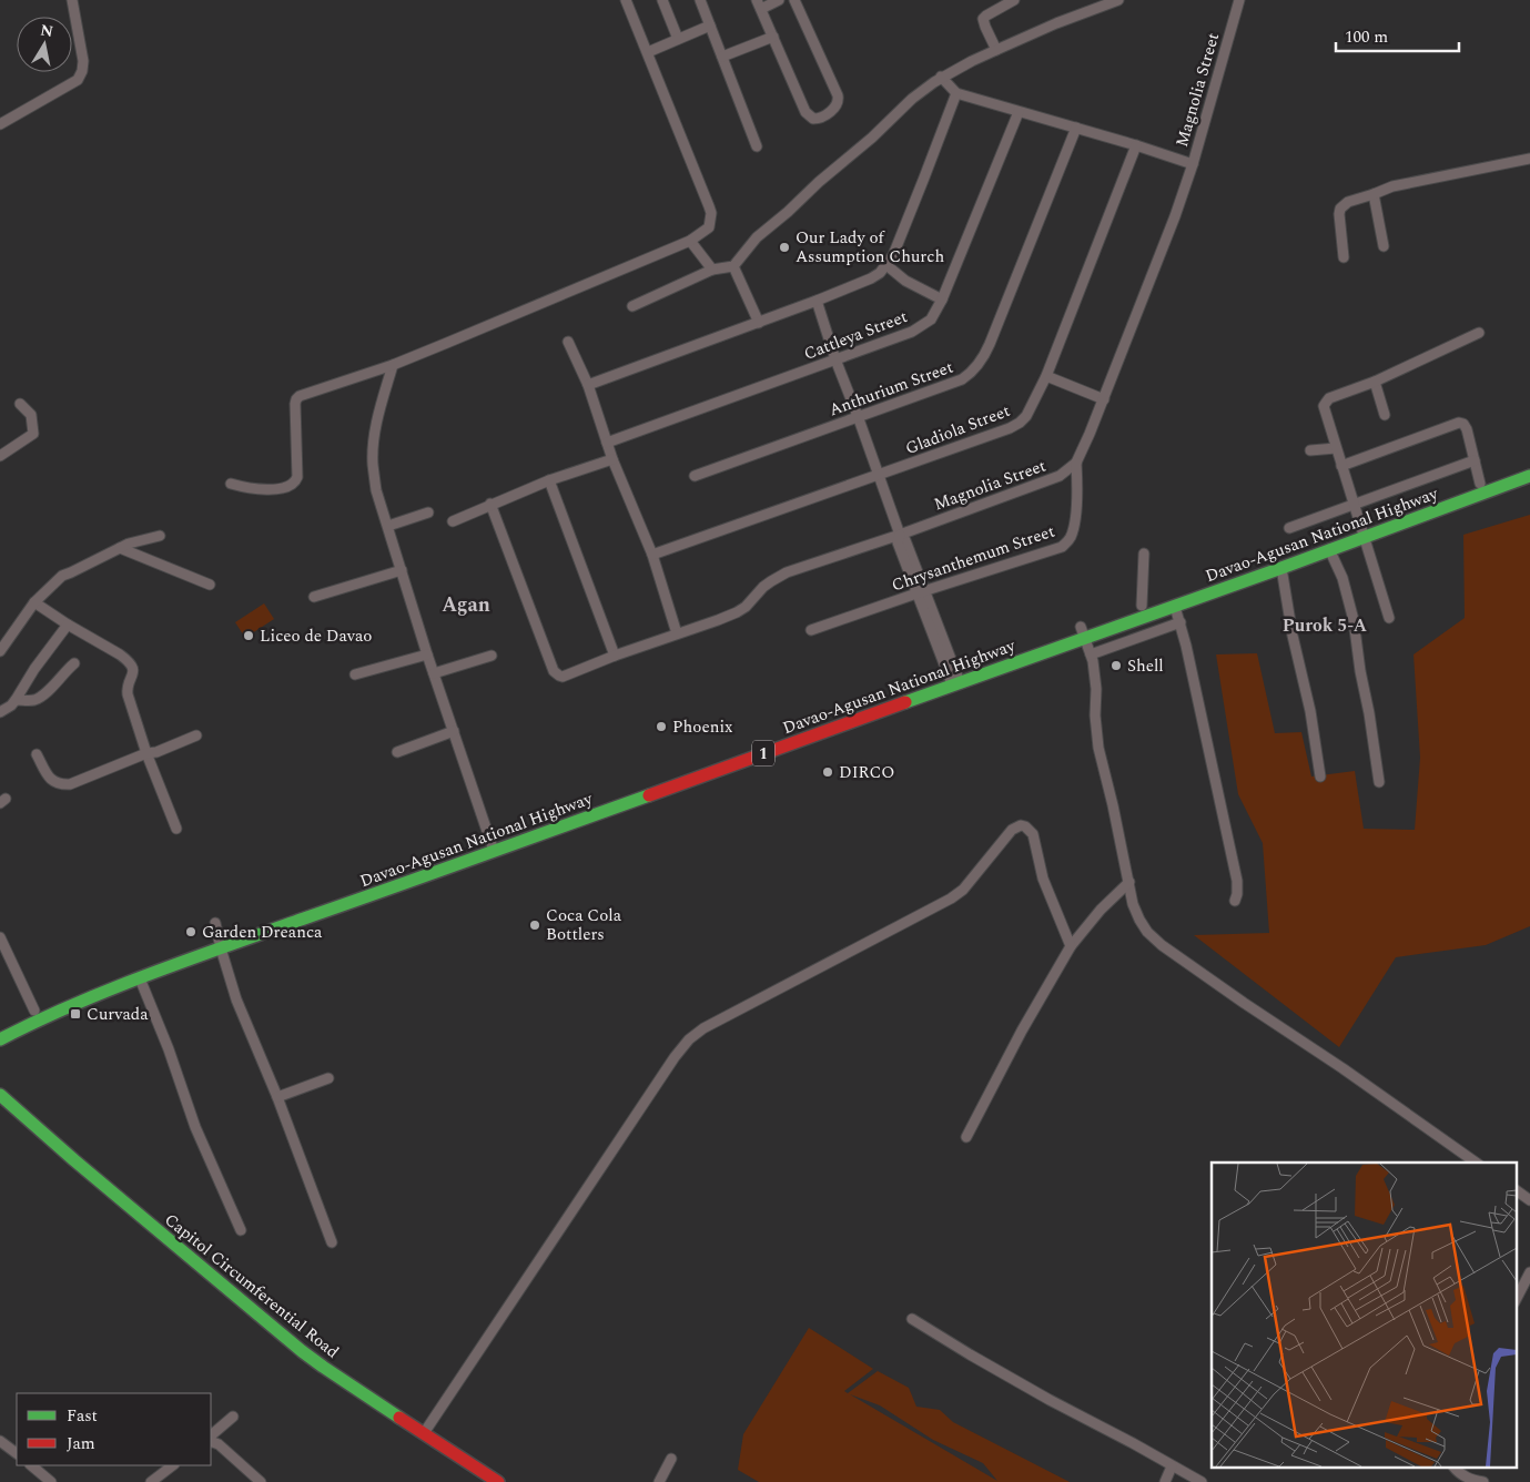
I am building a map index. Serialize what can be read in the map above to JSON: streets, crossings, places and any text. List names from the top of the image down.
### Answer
{
  "streets": {
    "main road": ["Davao-Agusan National Highway", "1", "Capitol Circumferential Road"],
    "street": [
      "Magnolia Street",
      "Cattleya Street",
      "Anthurium Street",
      "Gladiola Street",
      "Chrysanthemum Street"
    ]
  },
  "crossings": [
    ["Magnolia Street", "Chrysanthemum Street"]
  ],
  "districts": ["Agan", "Purok 5-A"],
  "places": {
    "other": [
      "Our Lady of Assumption Church",
      "Liceo de Davao",
      "Shell",
      "Phoenix",
      "DIRCO",
      "Coca Cola Bottlers",
      "Garden Dreanca"
    ],
    "transit": ["Curvada"]
  },
  "legend": ["Fast", "Jam"],
  "scale_bar": "100 m",
  "north": "top"
}
